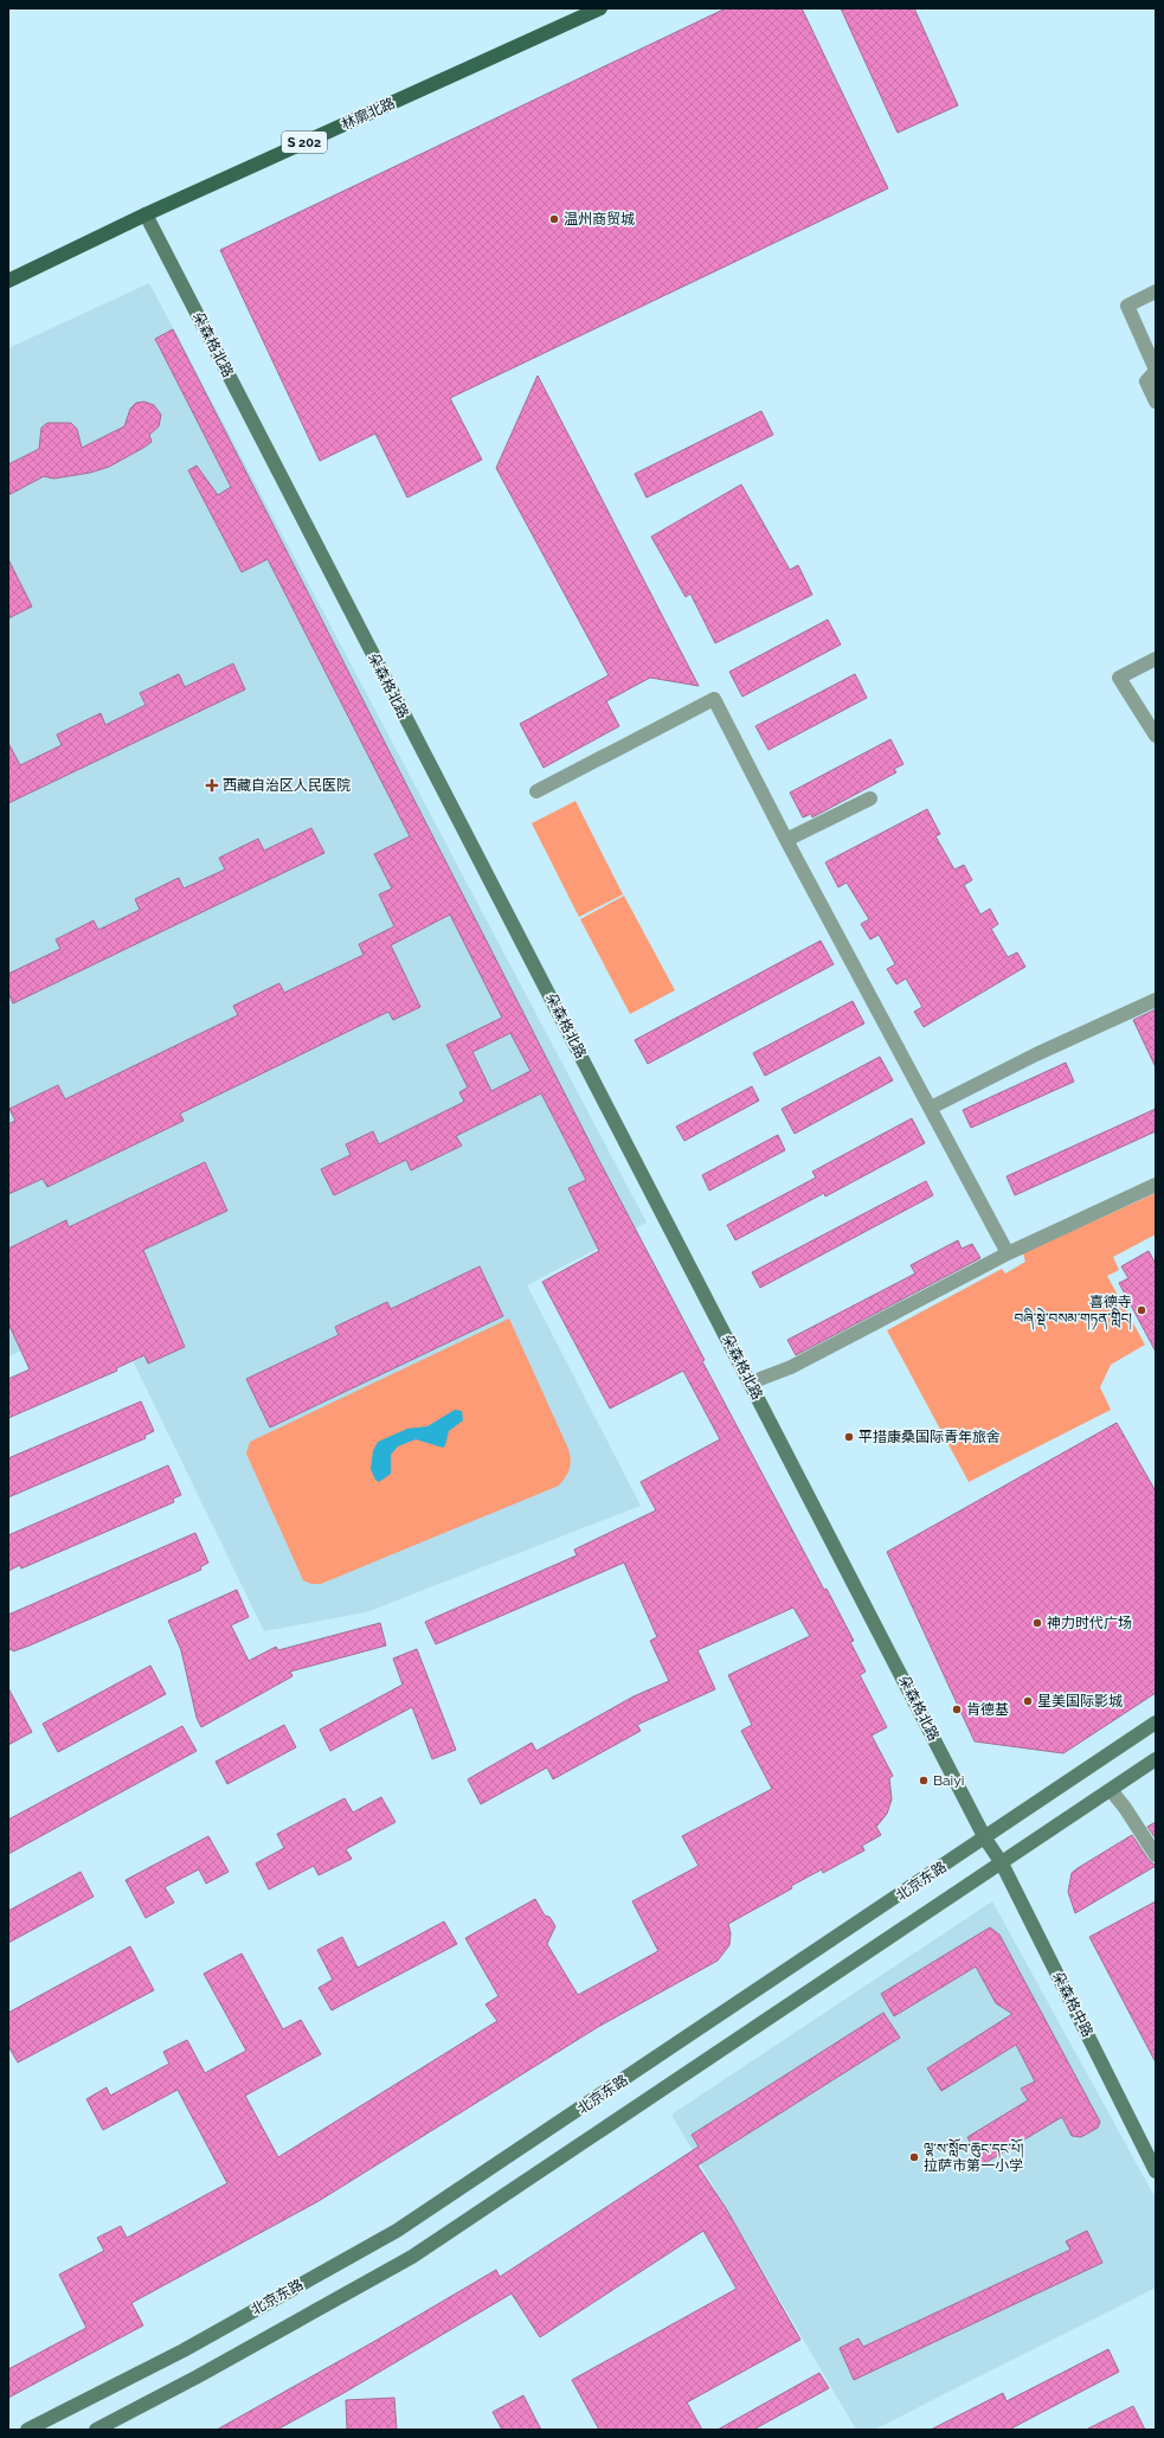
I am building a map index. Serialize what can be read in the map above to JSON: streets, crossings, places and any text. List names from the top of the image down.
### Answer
{
  "streets": {
    "main road": [
      "林廓北路",
      "S 202",
      "朵森格北路",
      "北京东路",
      "朵森格中路"
    ]
  },
  "crossings": [
    ["林廓北路", "朵森格北路"],
    ["朵森格北路", "北京东路"],
    ["朵森格北路", "朵森格中路"],
    ["北京东路", "朵森格中路"]
  ],
  "places": {
    "other": [
      "温州商贸城",
      "喜德寺 བཞི་སྡེ་བསམ་གཏན་གླིང།",
      "平措康桑国际青年旅舍",
      "神力时代广场",
      "星美国际影城",
      "肯德基",
      "Baiyi",
      "ལྷ་ས་སློབ་ཆུང་དང་པོ། 拉萨市第一小学"
    ],
    "health": ["西藏自治区人民医院"]
  }
}
